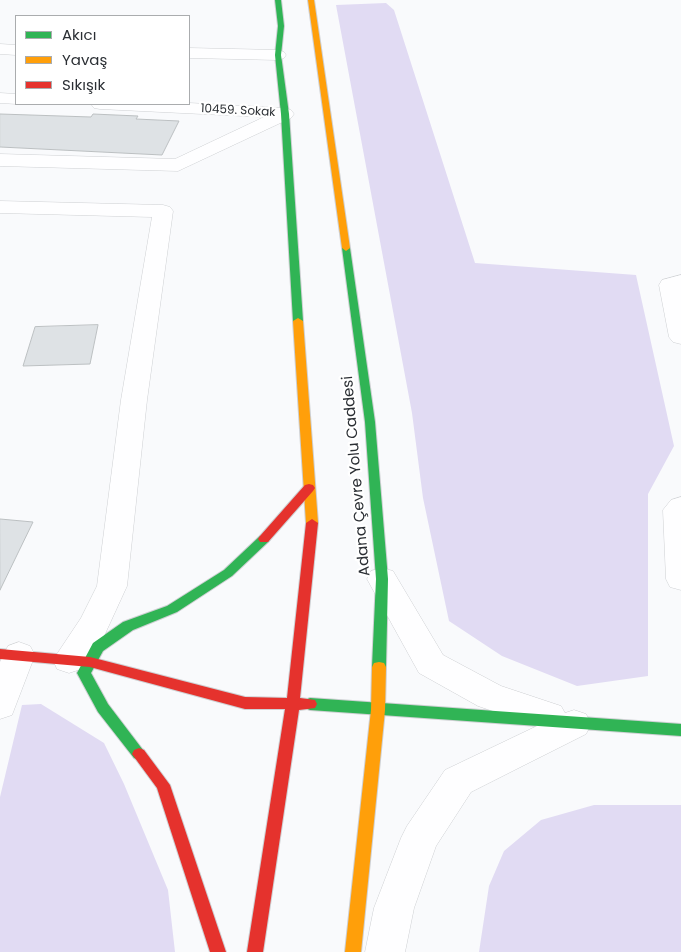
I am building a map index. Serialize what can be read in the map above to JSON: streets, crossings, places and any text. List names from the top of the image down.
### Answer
{
  "streets": {
    "main road": ["Adana Çevre Yolu Caddesi"],
    "street": ["10459. Sokak"]
  },
  "legend": ["Akıcı", "Yavaş", "Sıkışık"]
}
